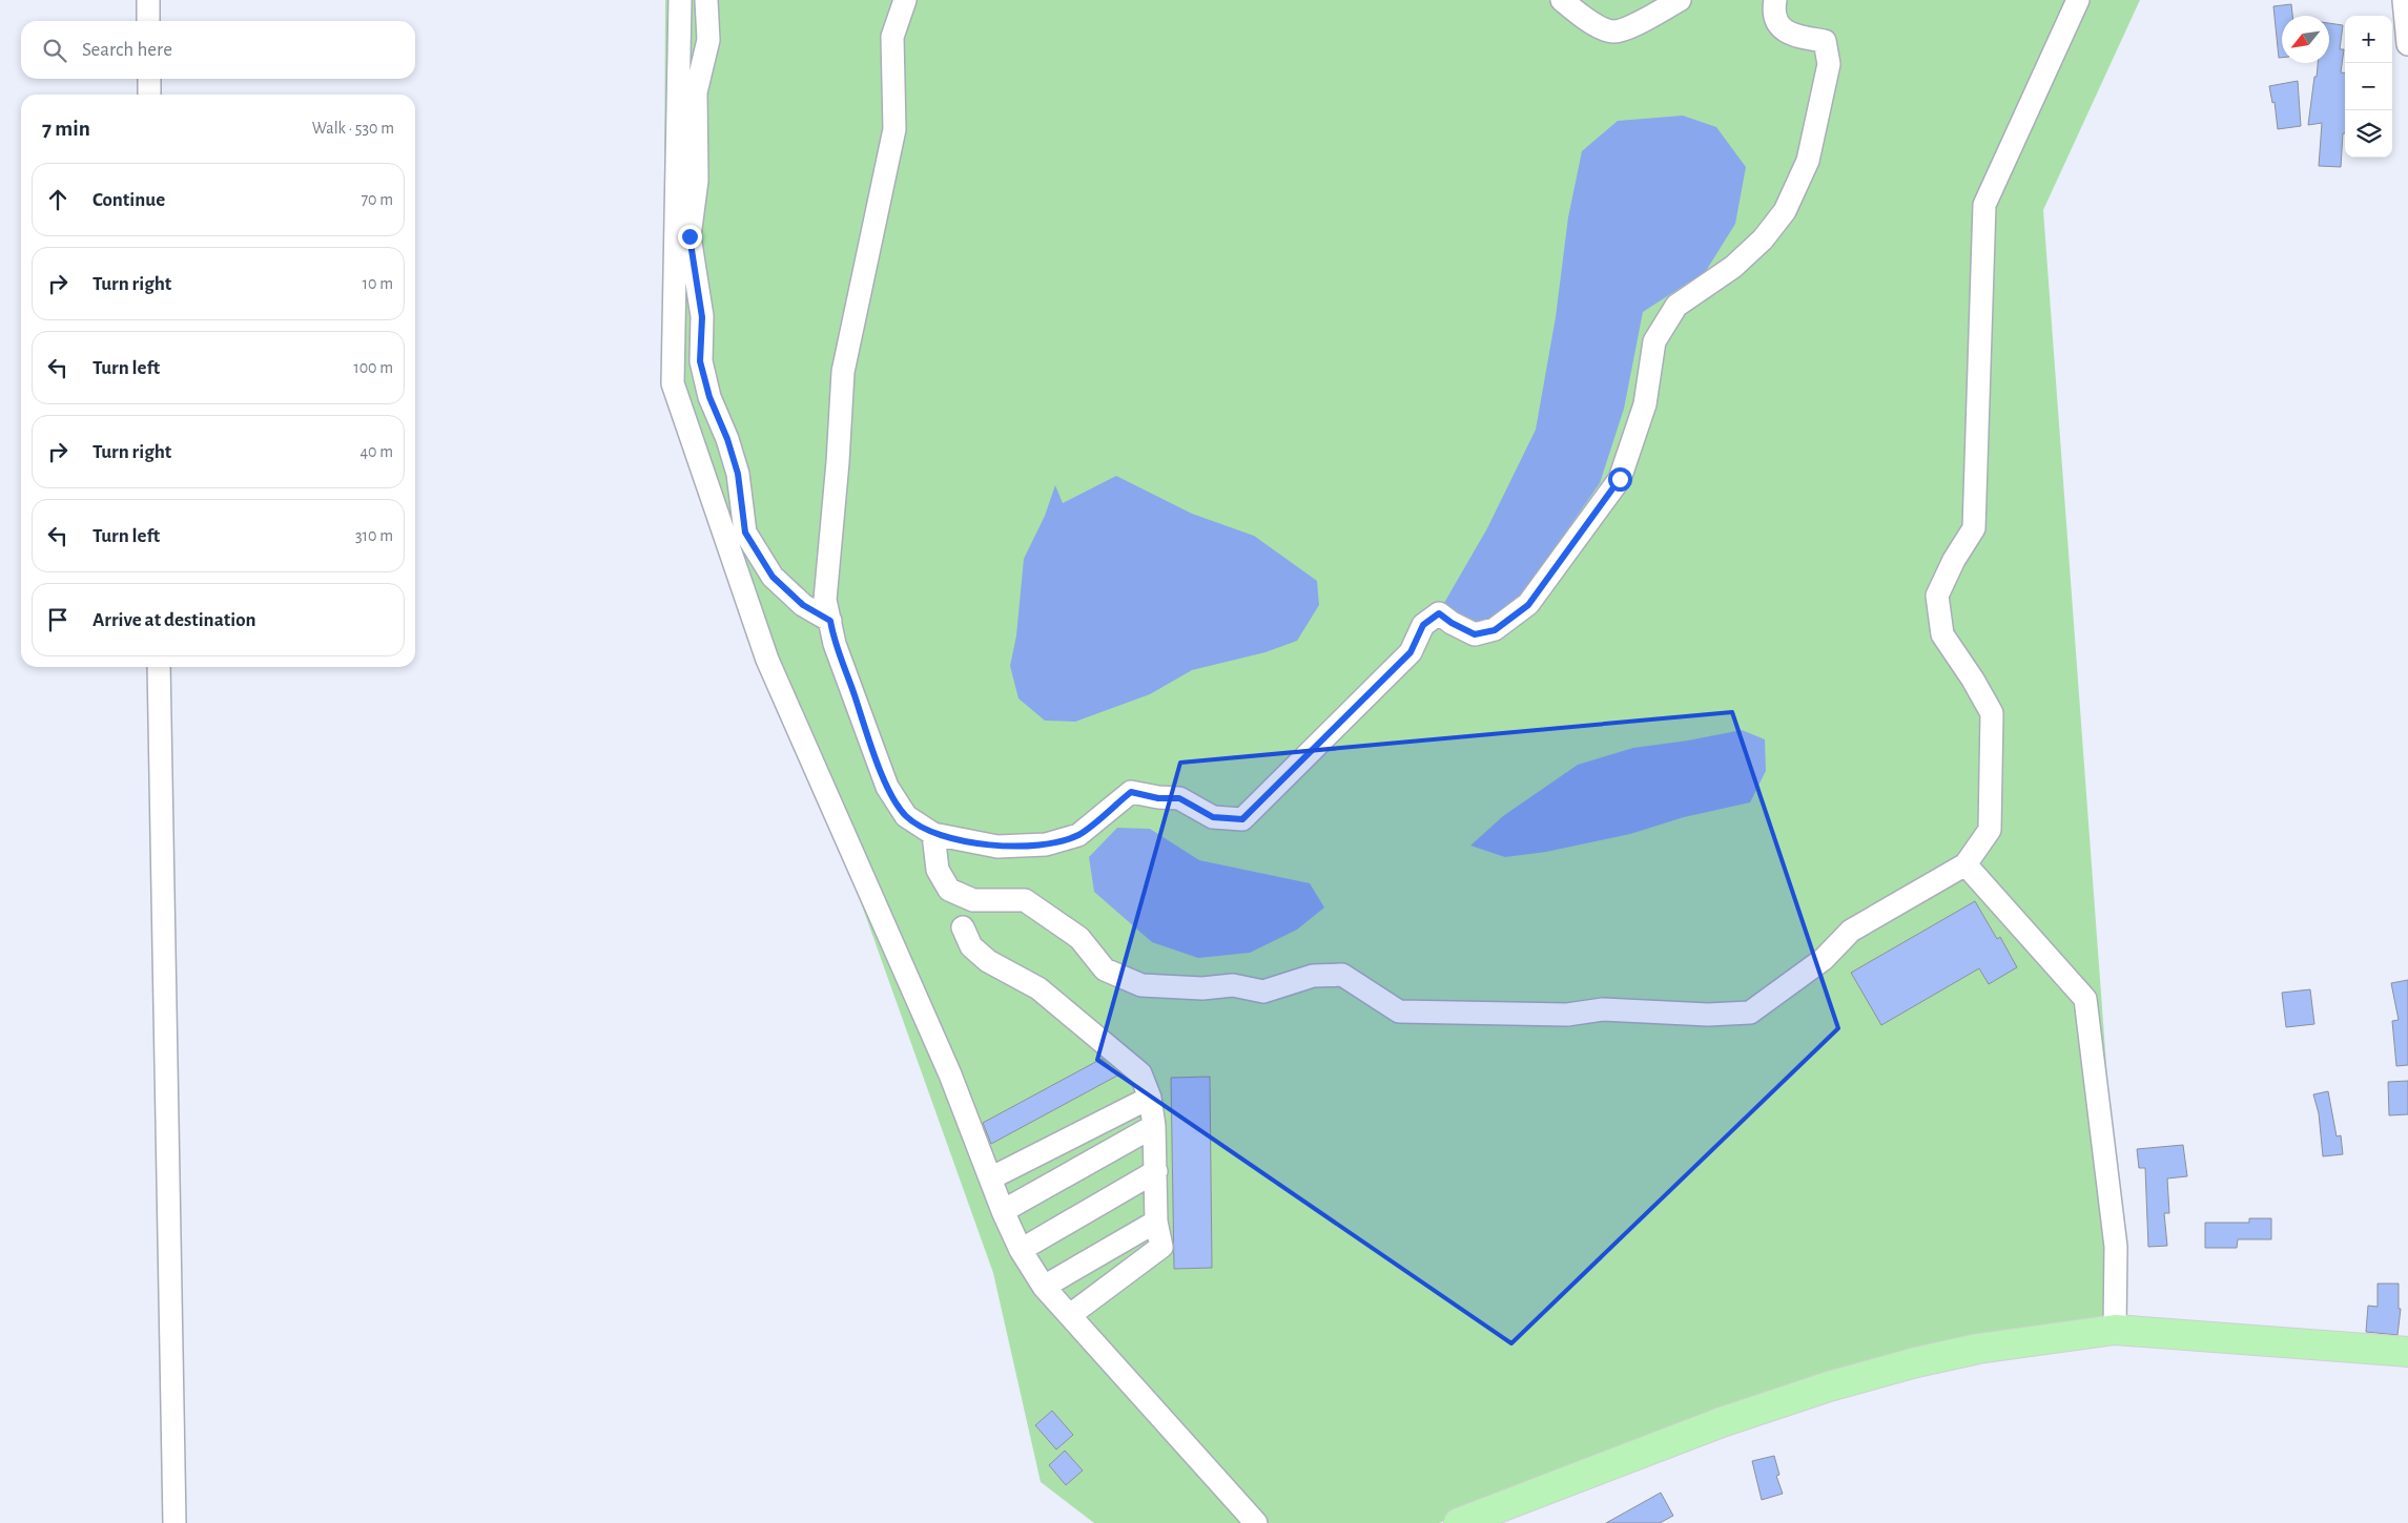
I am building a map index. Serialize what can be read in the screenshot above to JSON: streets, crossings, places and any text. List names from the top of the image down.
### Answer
{
  "north": "bottom left",
  "page": {
    "map_buttons": ["+", "−"],
    "search": "Search here",
    "heading": ["7 min", "Walk · 530 m"],
    "list": [
      ["Continue", "70 m"],
      ["Turn right", "10 m"],
      ["Turn left", "100 m"],
      ["Turn right", "40 m"],
      ["Turn left", "310 m"],
      "Arrive at destination"
    ]
  }
}
